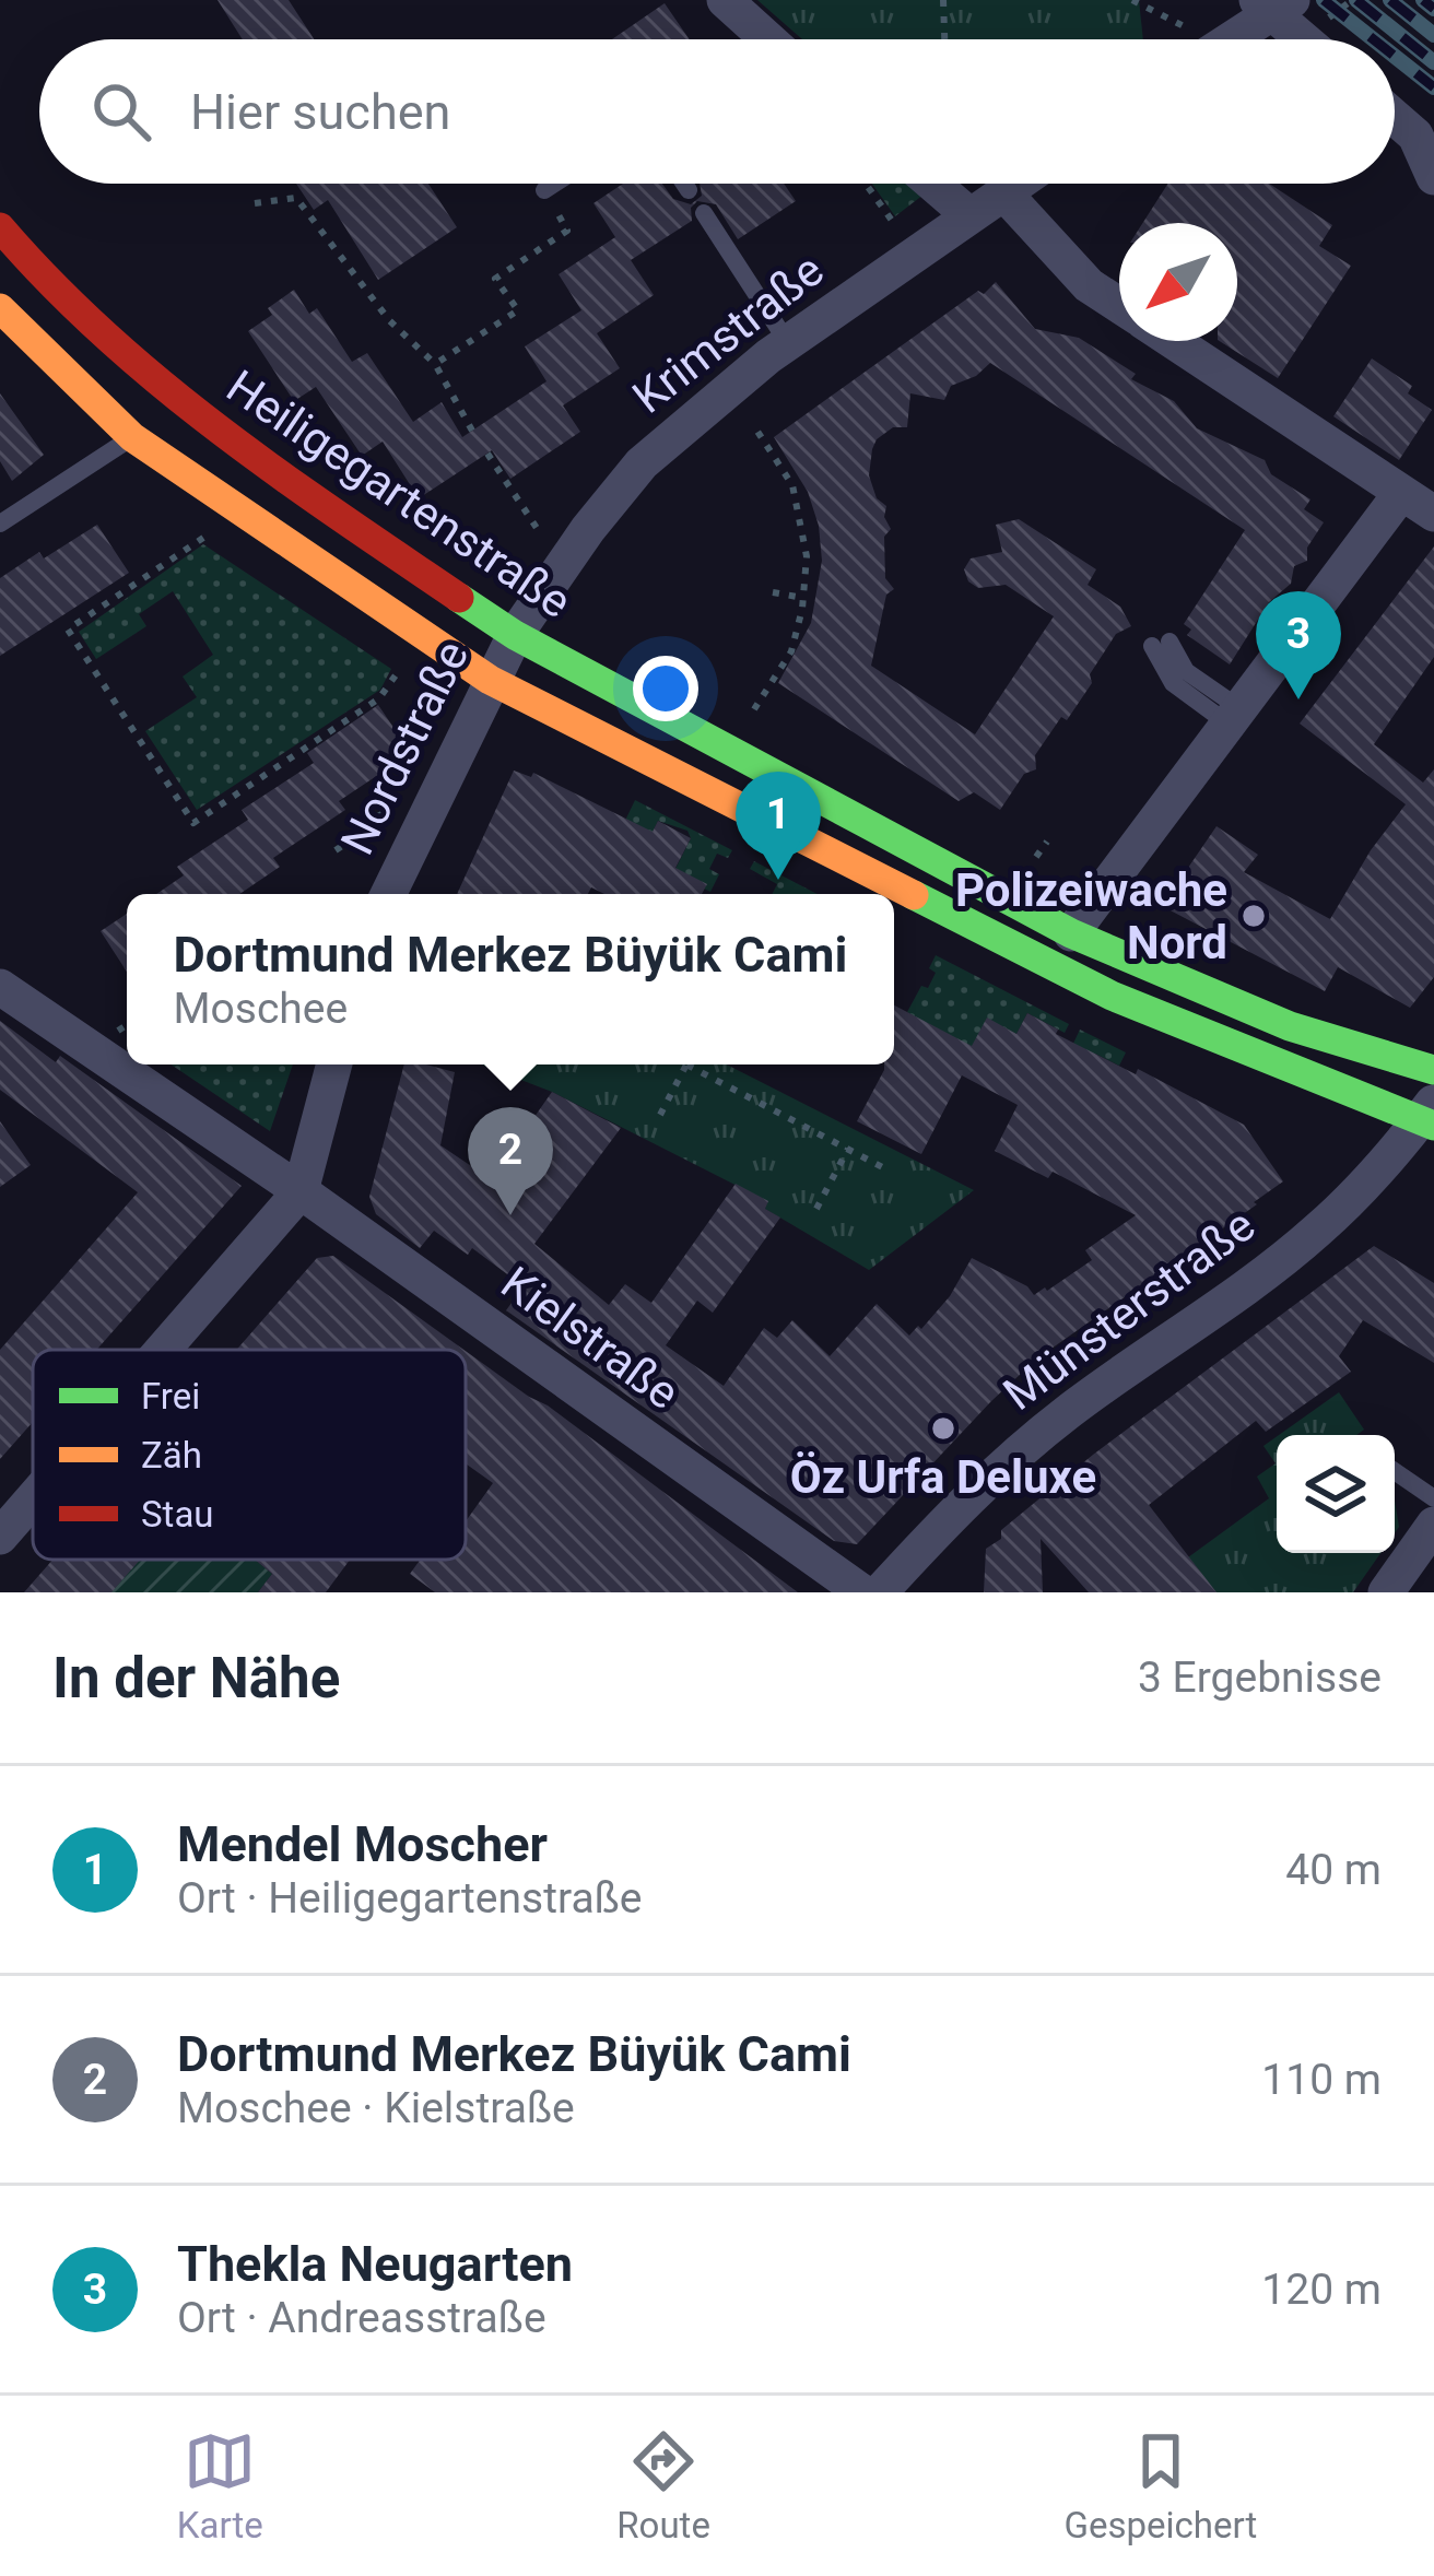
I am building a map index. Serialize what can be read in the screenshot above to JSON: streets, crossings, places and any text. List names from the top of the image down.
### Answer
{
  "streets": {
    "main road": ["Heiligegartenstraße"],
    "street": [
      "Krimstraße",
      "Nordstraße",
      "Münsterstraße",
      "Kielstraße"
    ]
  },
  "crossings": [
    ["Krimstraße", "Heiligegartenstraße"],
    ["Krimstraße", "Nordstraße"],
    ["Heiligegartenstraße", "Nordstraße"]
  ],
  "places": ["Polizeiwache Nord", "Öz Urfa Deluxe"],
  "legend": ["Frei", "Zäh", "Stau"],
  "north": "bottom left",
  "page": {
    "search": "Hier suchen",
    "pins": ["3", "1", "2"],
    "popup": ["Dortmund Merkez Büyük Cami", "Moschee"],
    "heading": ["In der Nähe", "3 Ergebnisse"],
    "list": [
      {
        "mark": "1",
        "name": "Mendel Moscher",
        "note": "Ort · Heiligegartenstraße",
        "value": "40 m"
      },
      {
        "mark": "2",
        "name": "Dortmund Merkez Büyük Cami",
        "note": "Moschee · Kielstraße",
        "value": "110 m"
      },
      {
        "mark": "3",
        "name": "Thekla Neugarten",
        "note": "Ort · Andreasstraße",
        "value": "120 m"
      }
    ],
    "nav": ["Karte", "Route", "Gespeichert"]
  }
}
